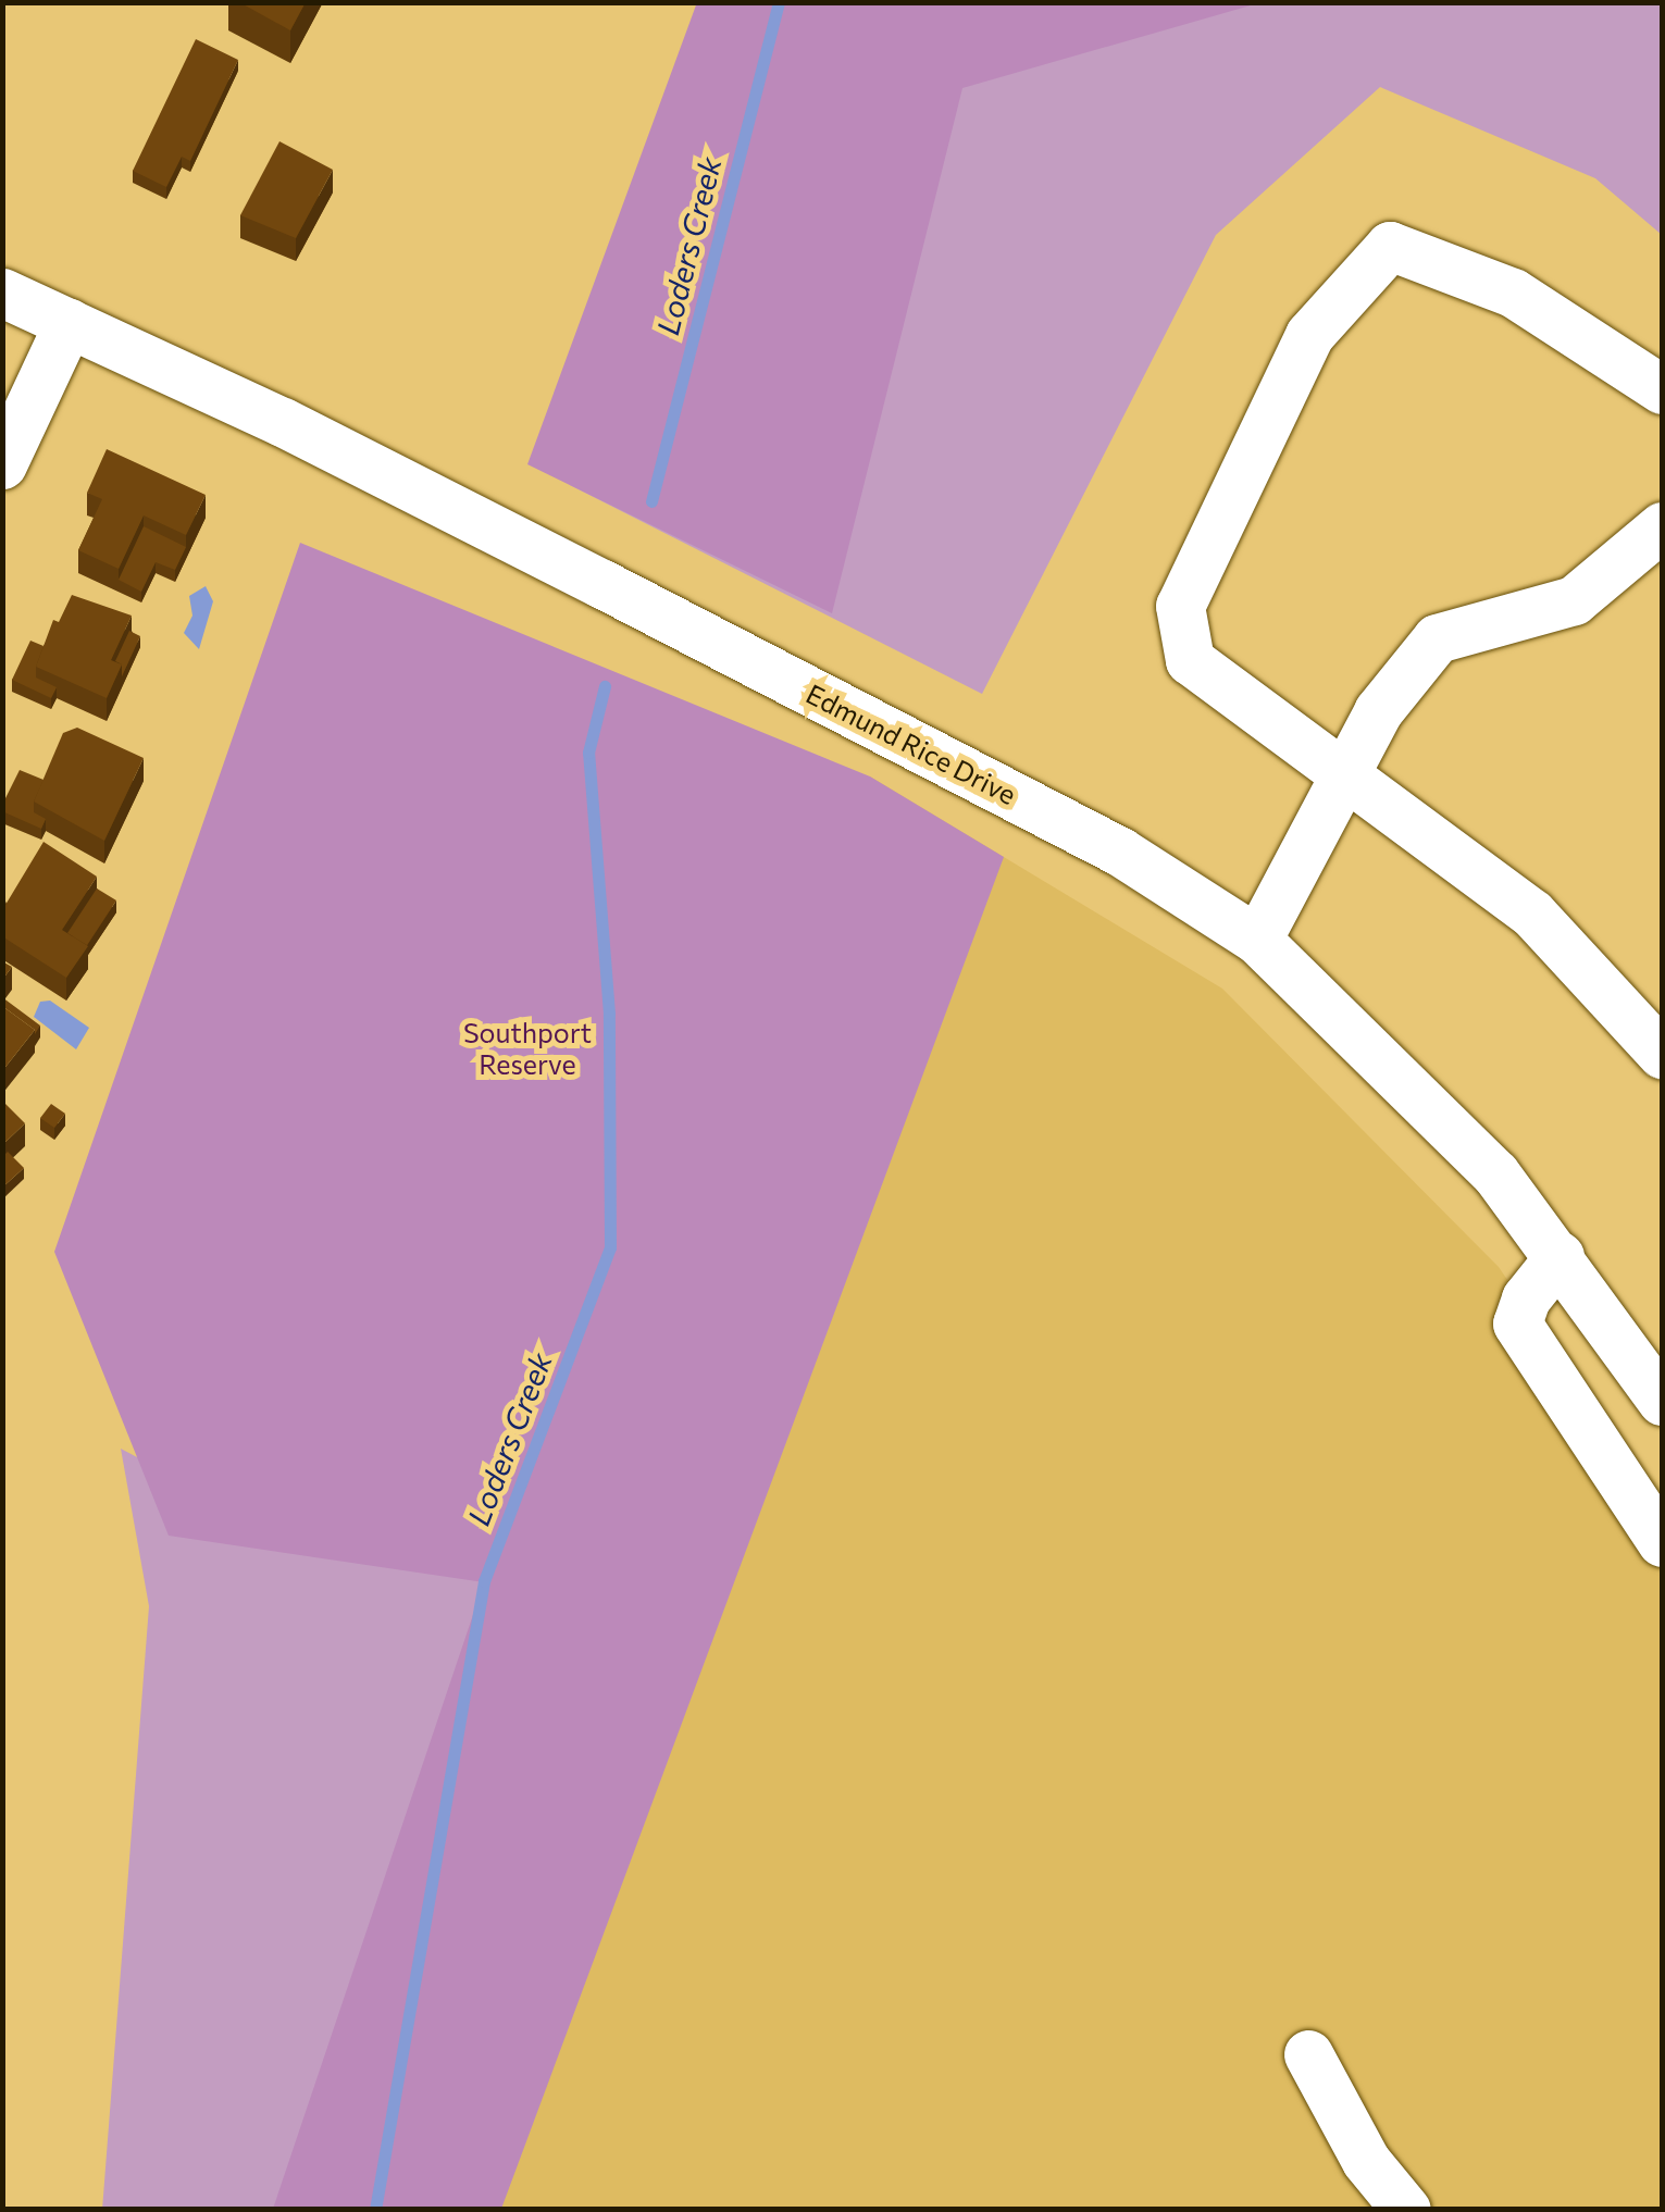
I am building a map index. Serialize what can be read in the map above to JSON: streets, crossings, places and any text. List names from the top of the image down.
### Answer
{
  "streets": {
    "street": ["Edmund Rice Drive"]
  },
  "water": ["Loders Creek"],
  "parks": ["Southport Reserve"]
}
